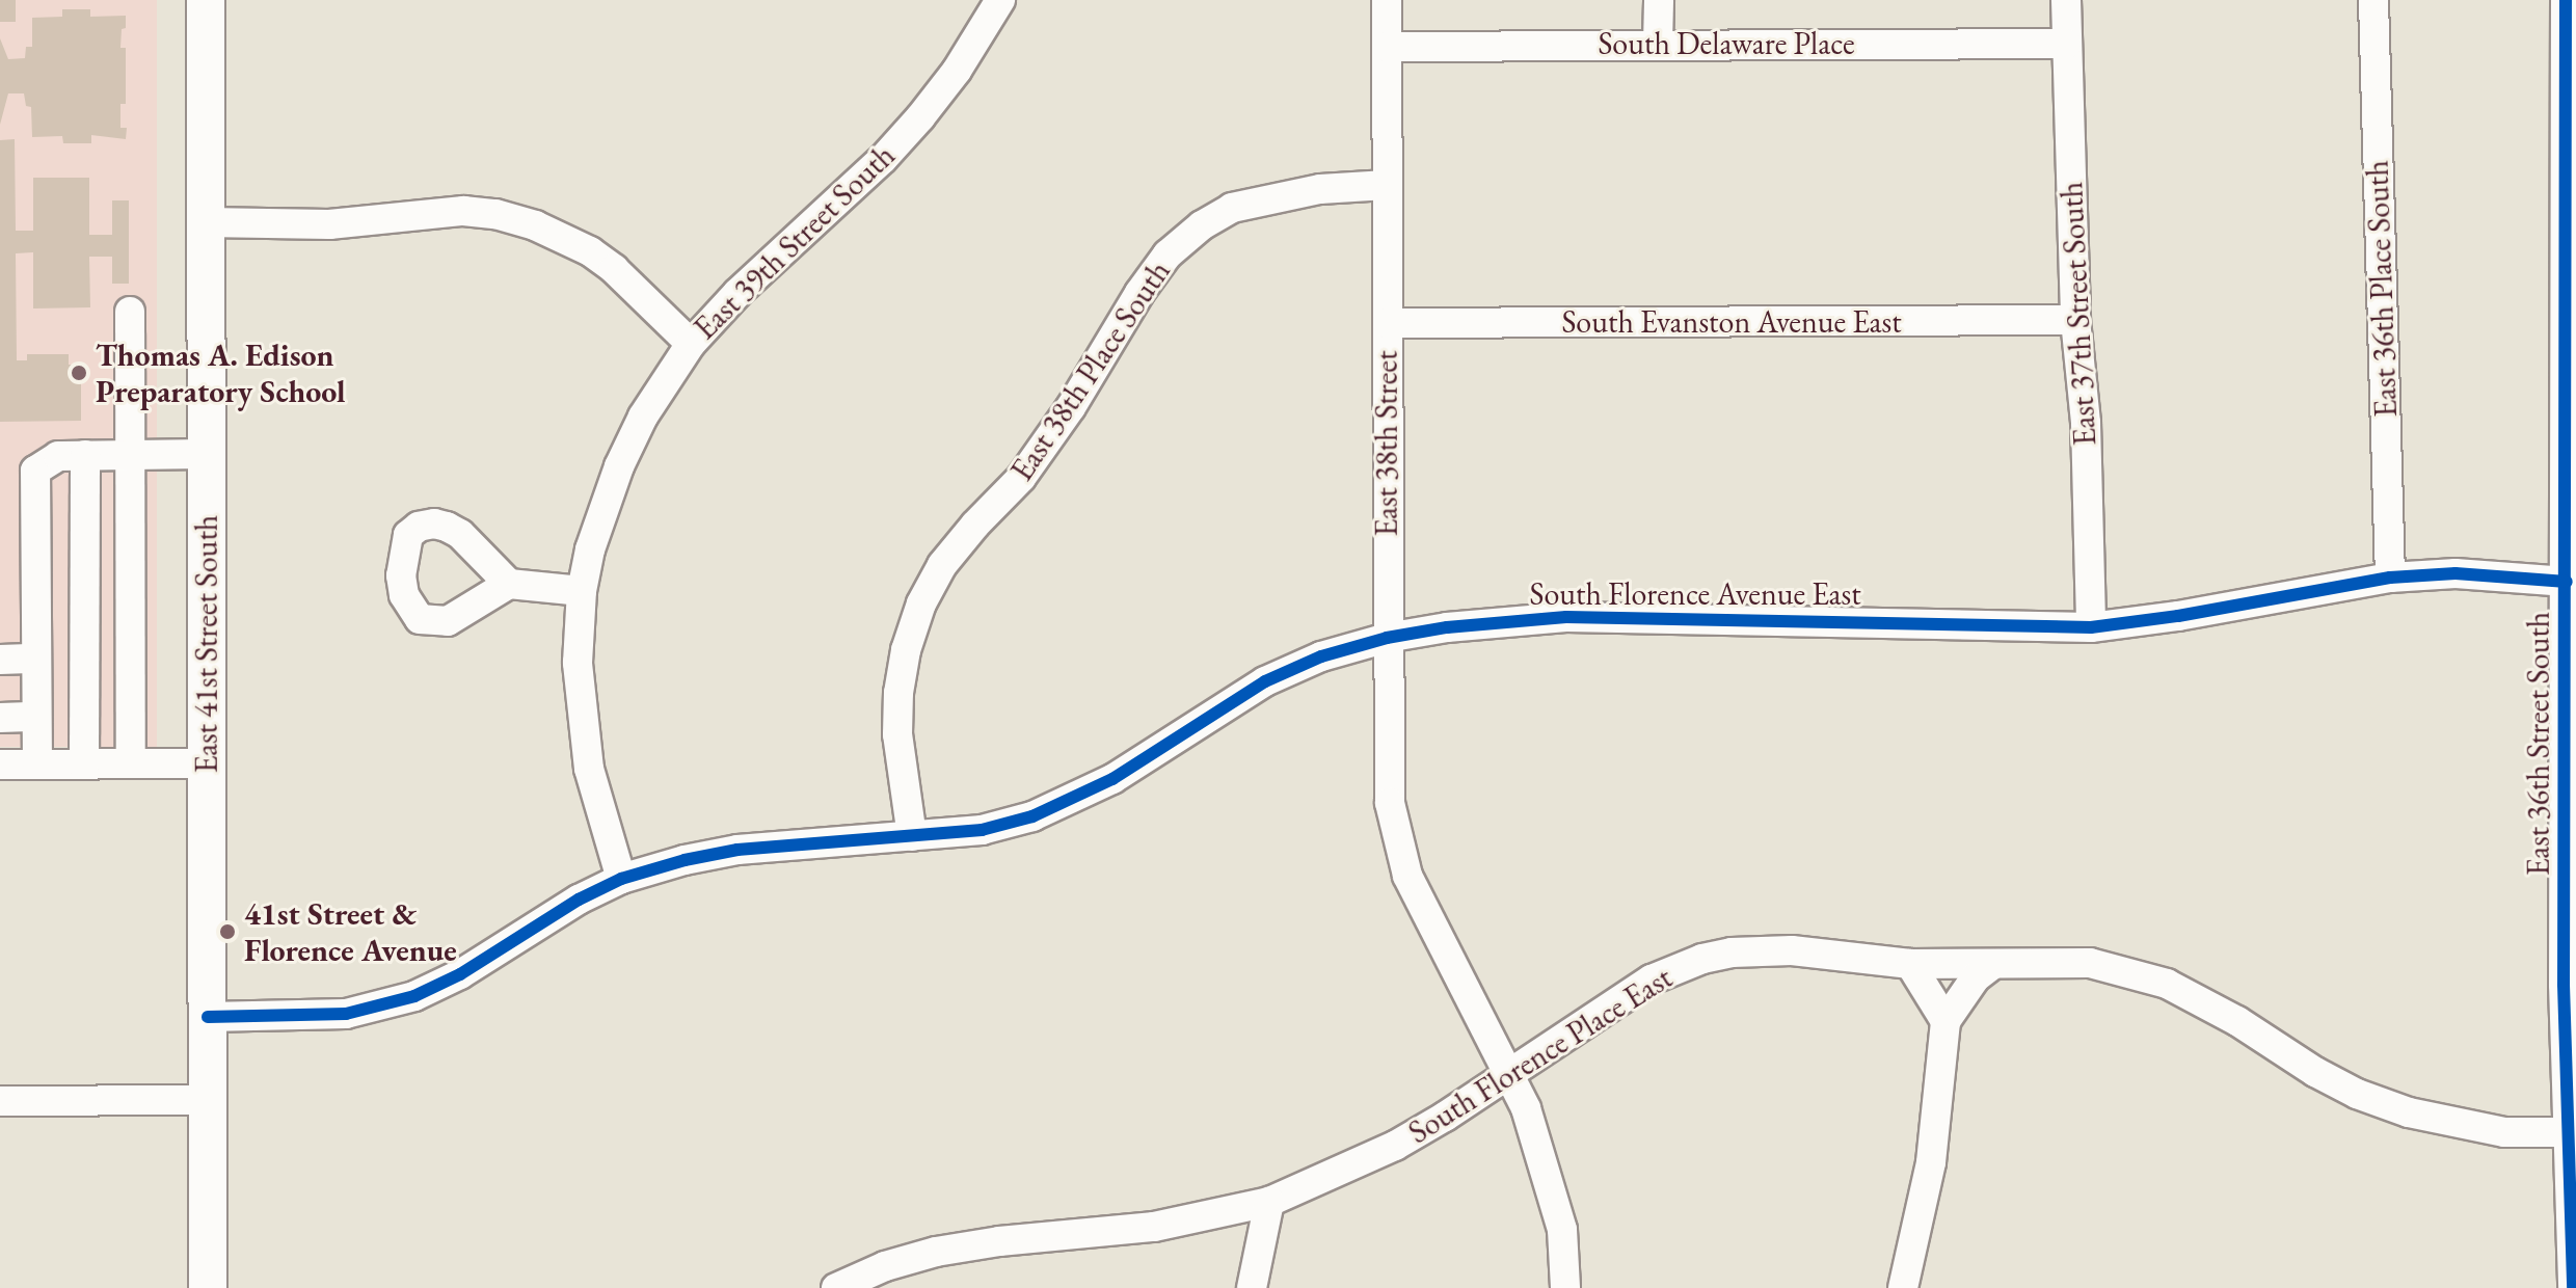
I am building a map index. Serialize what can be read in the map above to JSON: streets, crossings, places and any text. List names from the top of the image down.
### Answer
{
  "streets": {
    "main road": ["East 41st Street South"],
    "street": [
      "South Delaware Place",
      "East 39th Street South",
      "East 36th Place South",
      "East 37th Street South",
      "South Evanston Avenue East",
      "East 38th Place South",
      "East 38th Street",
      "South Florence Avenue East",
      "East 36th Street South",
      "South Florence Place East"
    ]
  },
  "crossings": [
    ["South Delaware Place", "East 37th Street South"],
    ["South Delaware Place", "East 38th Street"],
    ["East 39th Street South", "South Florence Avenue East"],
    ["East 36th Place South", "South Florence Avenue East"],
    ["East 37th Street South", "South Evanston Avenue East"],
    ["East 37th Street South", "South Florence Avenue East"],
    ["South Evanston Avenue East", "East 38th Street"],
    ["East 38th Place South", "East 38th Street"],
    ["East 38th Place South", "South Florence Avenue East"],
    ["East 38th Street", "South Florence Avenue East"],
    ["East 38th Street", "South Florence Place East"],
    ["South Florence Avenue East", "East 41st Street South"],
    ["South Florence Avenue East", "East 36th Street South"],
    ["East 36th Street South", "South Florence Place East"]
  ],
  "places": ["Thomas A. Edison Preparatory School", "41st Street & Florence Avenue"]
}
